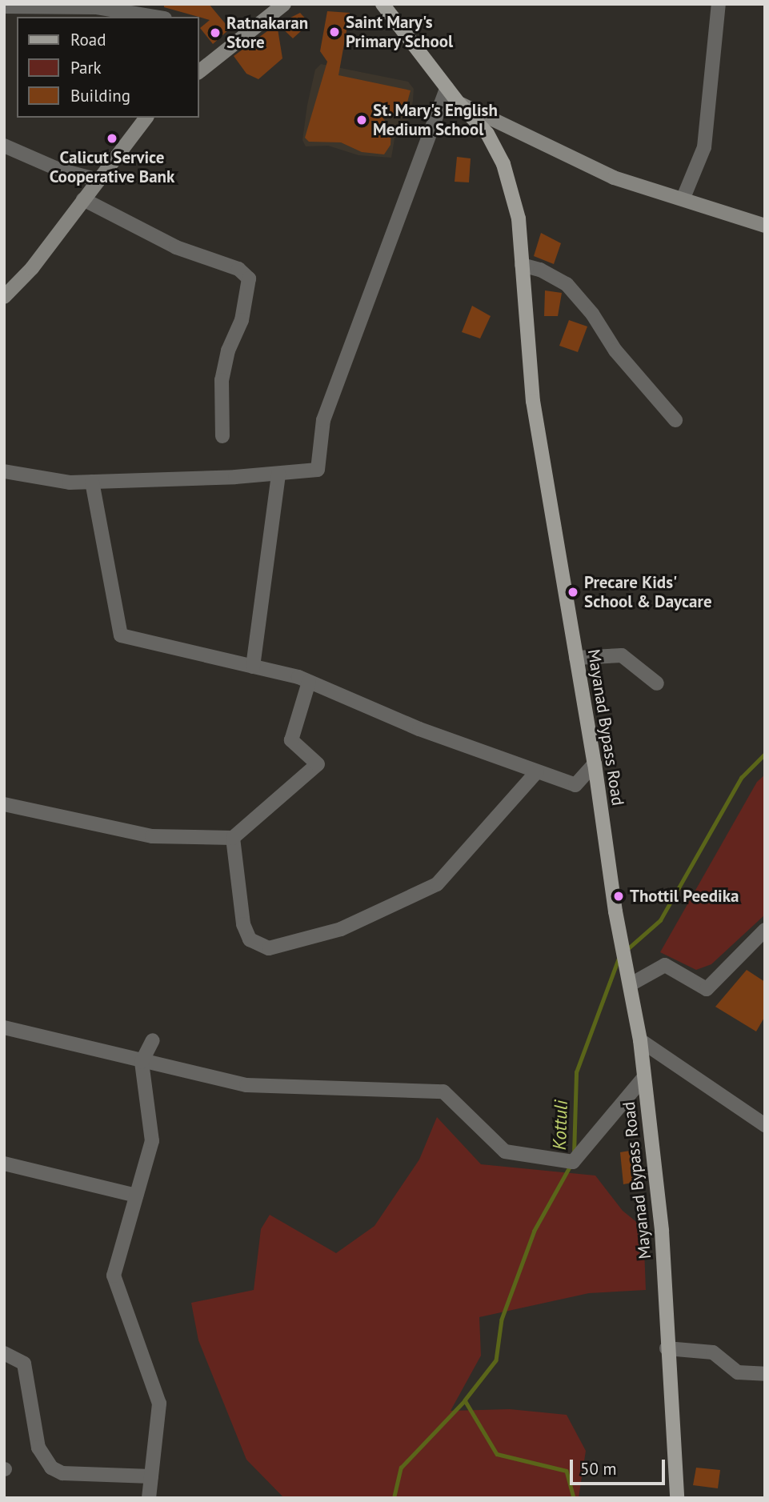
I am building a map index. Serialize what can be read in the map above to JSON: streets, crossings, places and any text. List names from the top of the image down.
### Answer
{
  "streets": {
    "main road": ["Mayanad Bypass Road"]
  },
  "water": ["Kottuli"],
  "places": [
    "Saint Mary's Primary School",
    "Ratnakaran Store",
    "St. Mary's English Medium School",
    "Calicut Service Cooperative Bank",
    "Precare Kids' School & Daycare",
    "Thottil Peedika"
  ],
  "legend": ["Road", "Park", "Building"],
  "scale_bar": "50 m"
}
